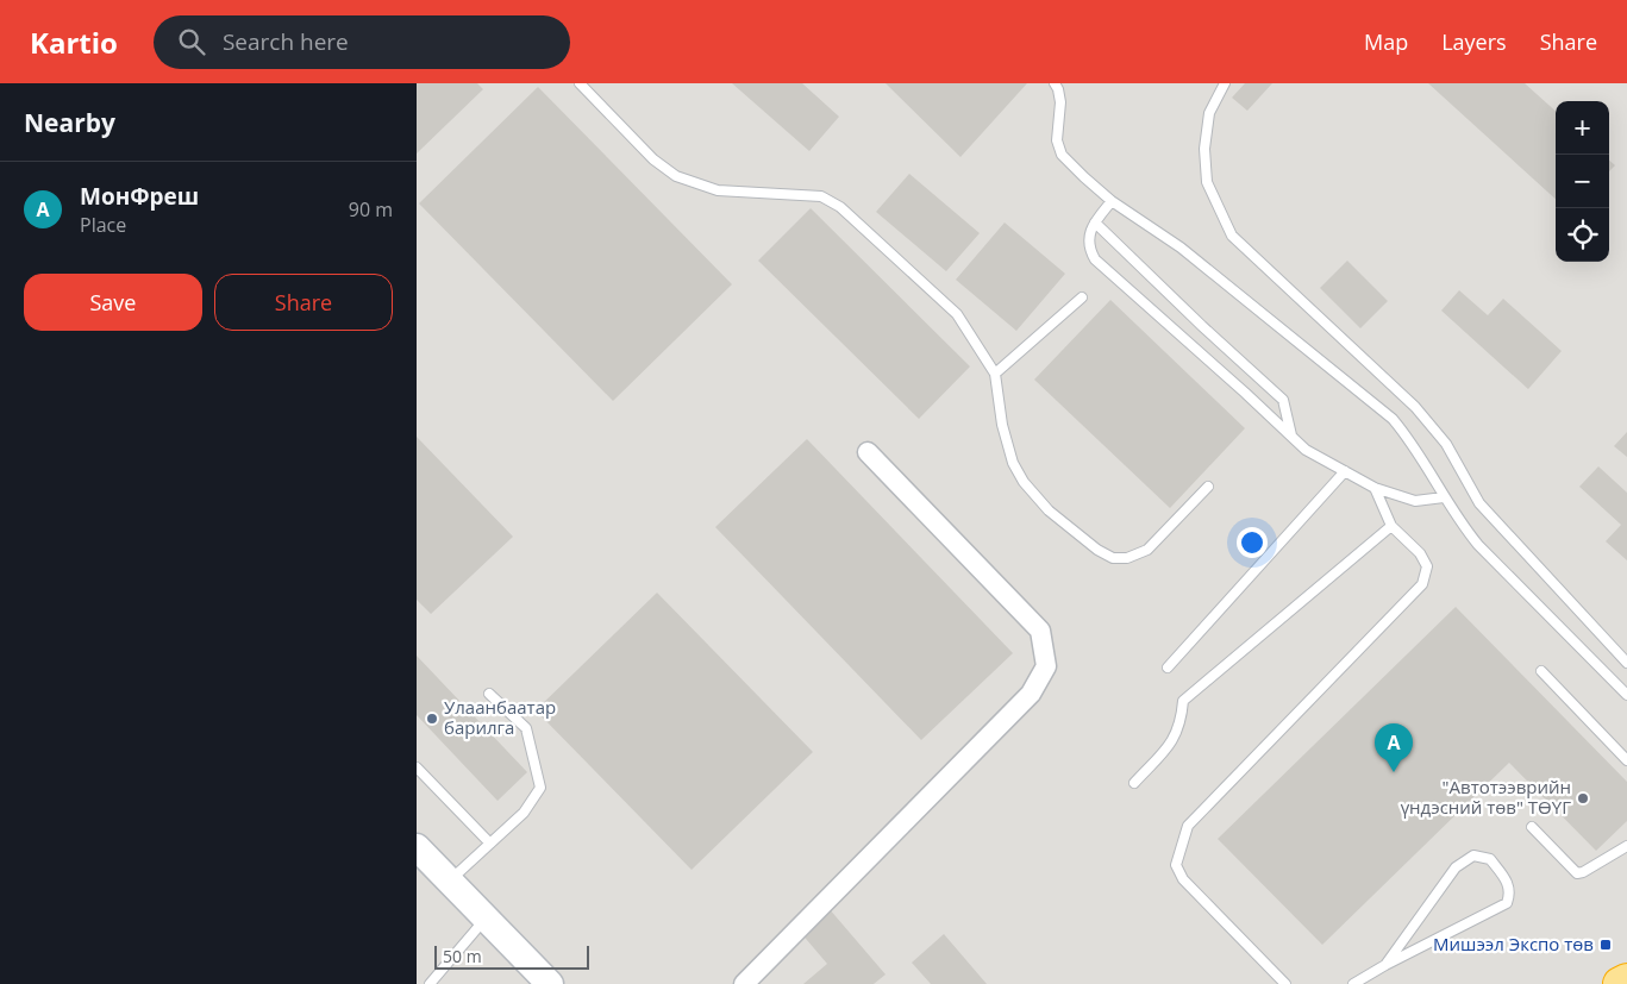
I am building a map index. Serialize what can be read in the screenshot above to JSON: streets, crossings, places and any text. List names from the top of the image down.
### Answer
{
  "places": {
    "other": ["Улаанбаатар барилга", "\"Автотээврийн үндэсний төв\" ТӨҮГ"],
    "transit": ["Мишээл Экспо төв"]
  },
  "scale_bar": "50 m",
  "page": {
    "header": "Kartio",
    "search": "Search here",
    "nav": ["Map", "Layers", "Share"],
    "heading": "Nearby",
    "map_buttons": ["+", "−"],
    "list": [
      {
        "mark": "A",
        "name": "МонФреш",
        "note": "Place",
        "value": "90 m"
      }
    ],
    "buttons": ["Save", "Share"],
    "pins": "A",
    "scale": "50 m"
  }
}
